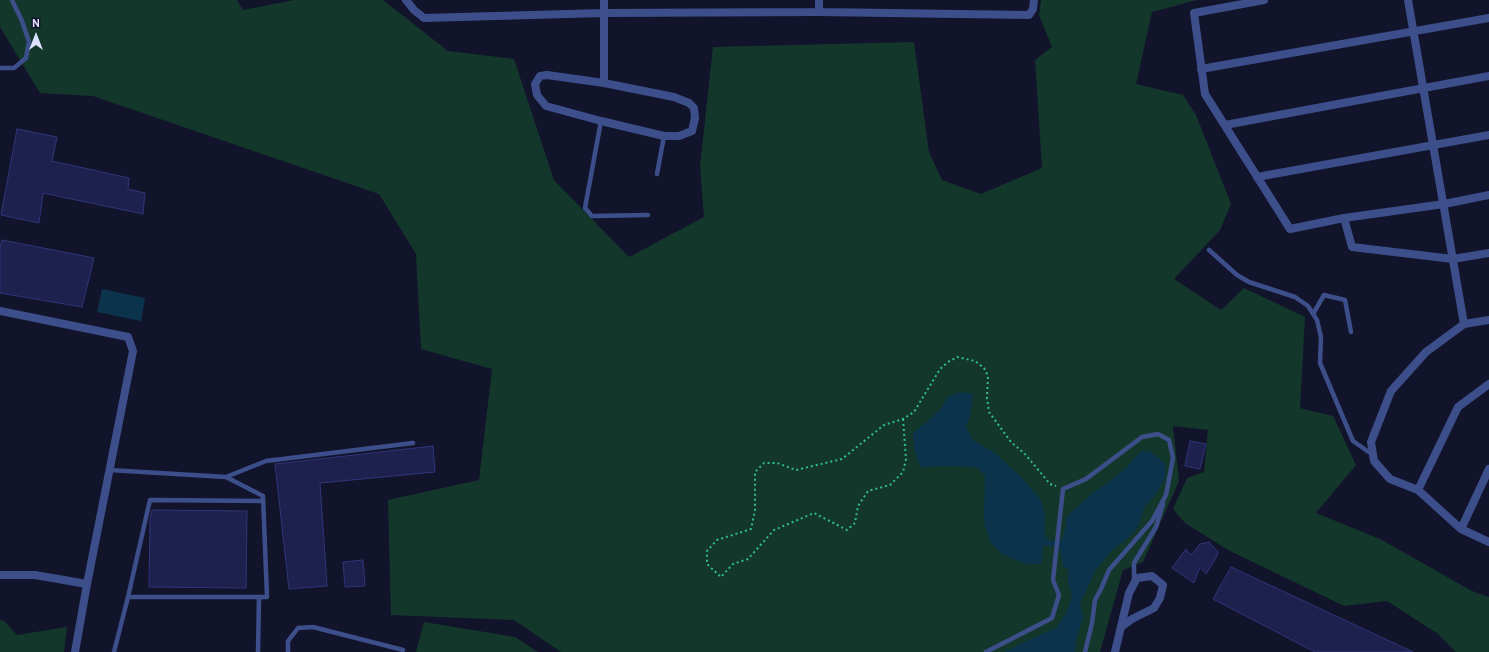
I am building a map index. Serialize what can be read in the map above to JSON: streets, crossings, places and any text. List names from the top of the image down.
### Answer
{
  "north": "top"
}
